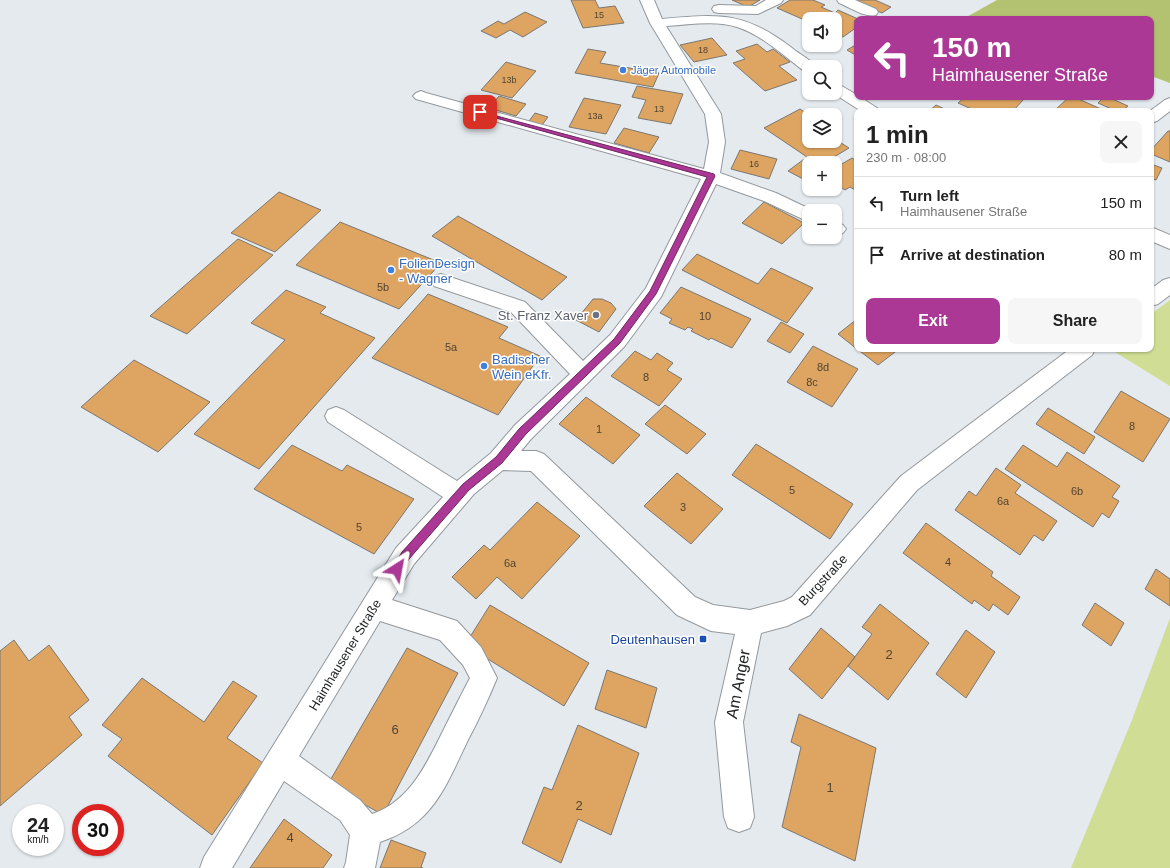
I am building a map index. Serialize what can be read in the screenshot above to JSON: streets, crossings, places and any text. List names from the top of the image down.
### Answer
{
  "streets": {
    "street": ["Burgstraße", "Haimhausener Straße", "Am Anger"]
  },
  "crossings": [
    ["Burgstraße", "Haimhausener Straße"],
    ["Burgstraße", "Am Anger"]
  ],
  "places": {
    "other": [
      "Jäger Automobile",
      "FolienDesign - Wagner",
      "St. Franz Xaver",
      "Badischer Wein eKfr."
    ],
    "transit": ["Deutenhausen"]
  },
  "house_numbers": [
    "15",
    "18",
    "13b",
    "13",
    "13a",
    "16",
    "5b",
    "10",
    "5a",
    "8d",
    "8",
    "8c",
    "8",
    "1",
    "5",
    "6b",
    "6a",
    "3",
    "5",
    "4",
    "6a",
    "2",
    "6",
    "1",
    "2",
    "4"
  ],
  "page": {
    "map_buttons": ["+", "−"],
    "turn": ["150 m", "Haimhausener Straße"],
    "heading": ["1 min", "230 m · 08:00"],
    "list": [
      {
        "name": "Turn left",
        "note": "Haimhausener Straße",
        "value": "150 m"
      },
      {
        "name": "Arrive at destination",
        "value": "80 m"
      }
    ],
    "buttons": ["Exit", "Share"],
    "speed": "24 km/h",
    "limit": "30"
  }
}
